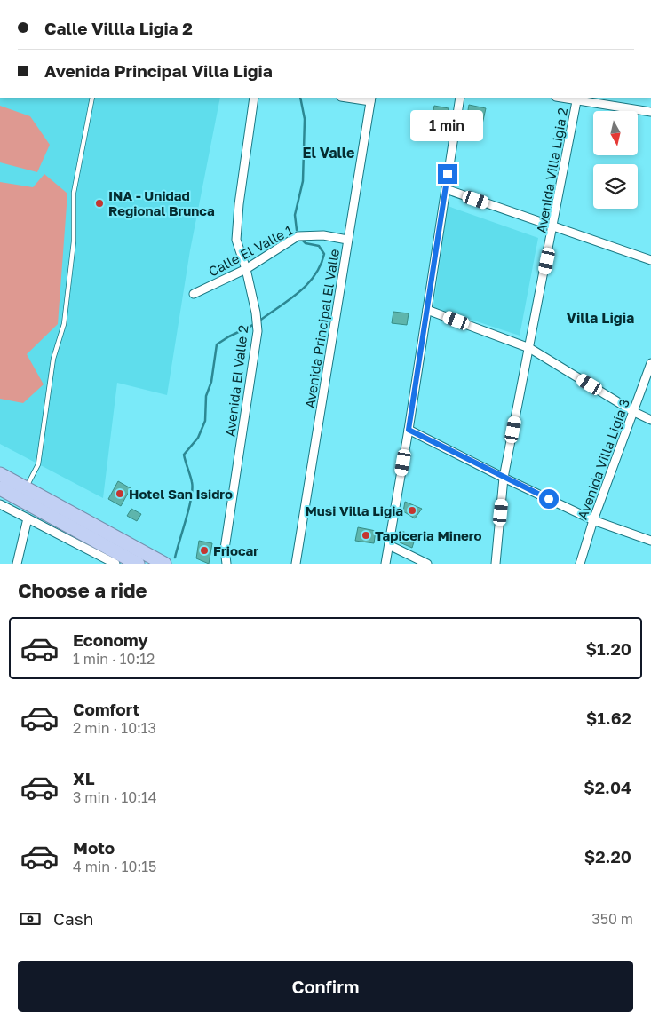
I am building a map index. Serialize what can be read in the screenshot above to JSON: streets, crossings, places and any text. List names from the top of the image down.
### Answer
{
  "streets": {
    "street": [
      "Avenida Villa Ligia 2",
      "Calle El Valle 1",
      "Avenida Principal El Valle",
      "Avenida El Valle 2",
      "Avenida Villa Ligia 3"
    ]
  },
  "crossings": [
    ["Calle El Valle 1", "Avenida Principal El Valle"],
    ["Calle El Valle 1", "Avenida El Valle 2"]
  ],
  "districts": ["El Valle", "Villa Ligia"],
  "places": [
    "INA - Unidad Regional Brunca",
    "Hotel San Isidro",
    "Musi Villa Ligia",
    "Tapiceria Minero",
    "Friocar"
  ],
  "north": "bottom",
  "page": {
    "banner": ["Calle Villla Ligia 2", "Avenida Principal Villa Ligia"],
    "bubble": "1 min",
    "heading": "Choose a ride",
    "list": [
      {
        "name": "Economy",
        "note": "1 min · 10:12",
        "value": "$1.20"
      },
      {
        "name": "Comfort",
        "note": "2 min · 10:13",
        "value": "$1.62"
      },
      {
        "name": "XL",
        "note": "3 min · 10:14",
        "value": "$2.04"
      },
      {
        "name": "Moto",
        "note": "4 min · 10:15",
        "value": "$2.20"
      }
    ],
    "pay": ["Cash", "350 m"],
    "buttons": "Confirm"
  }
}
